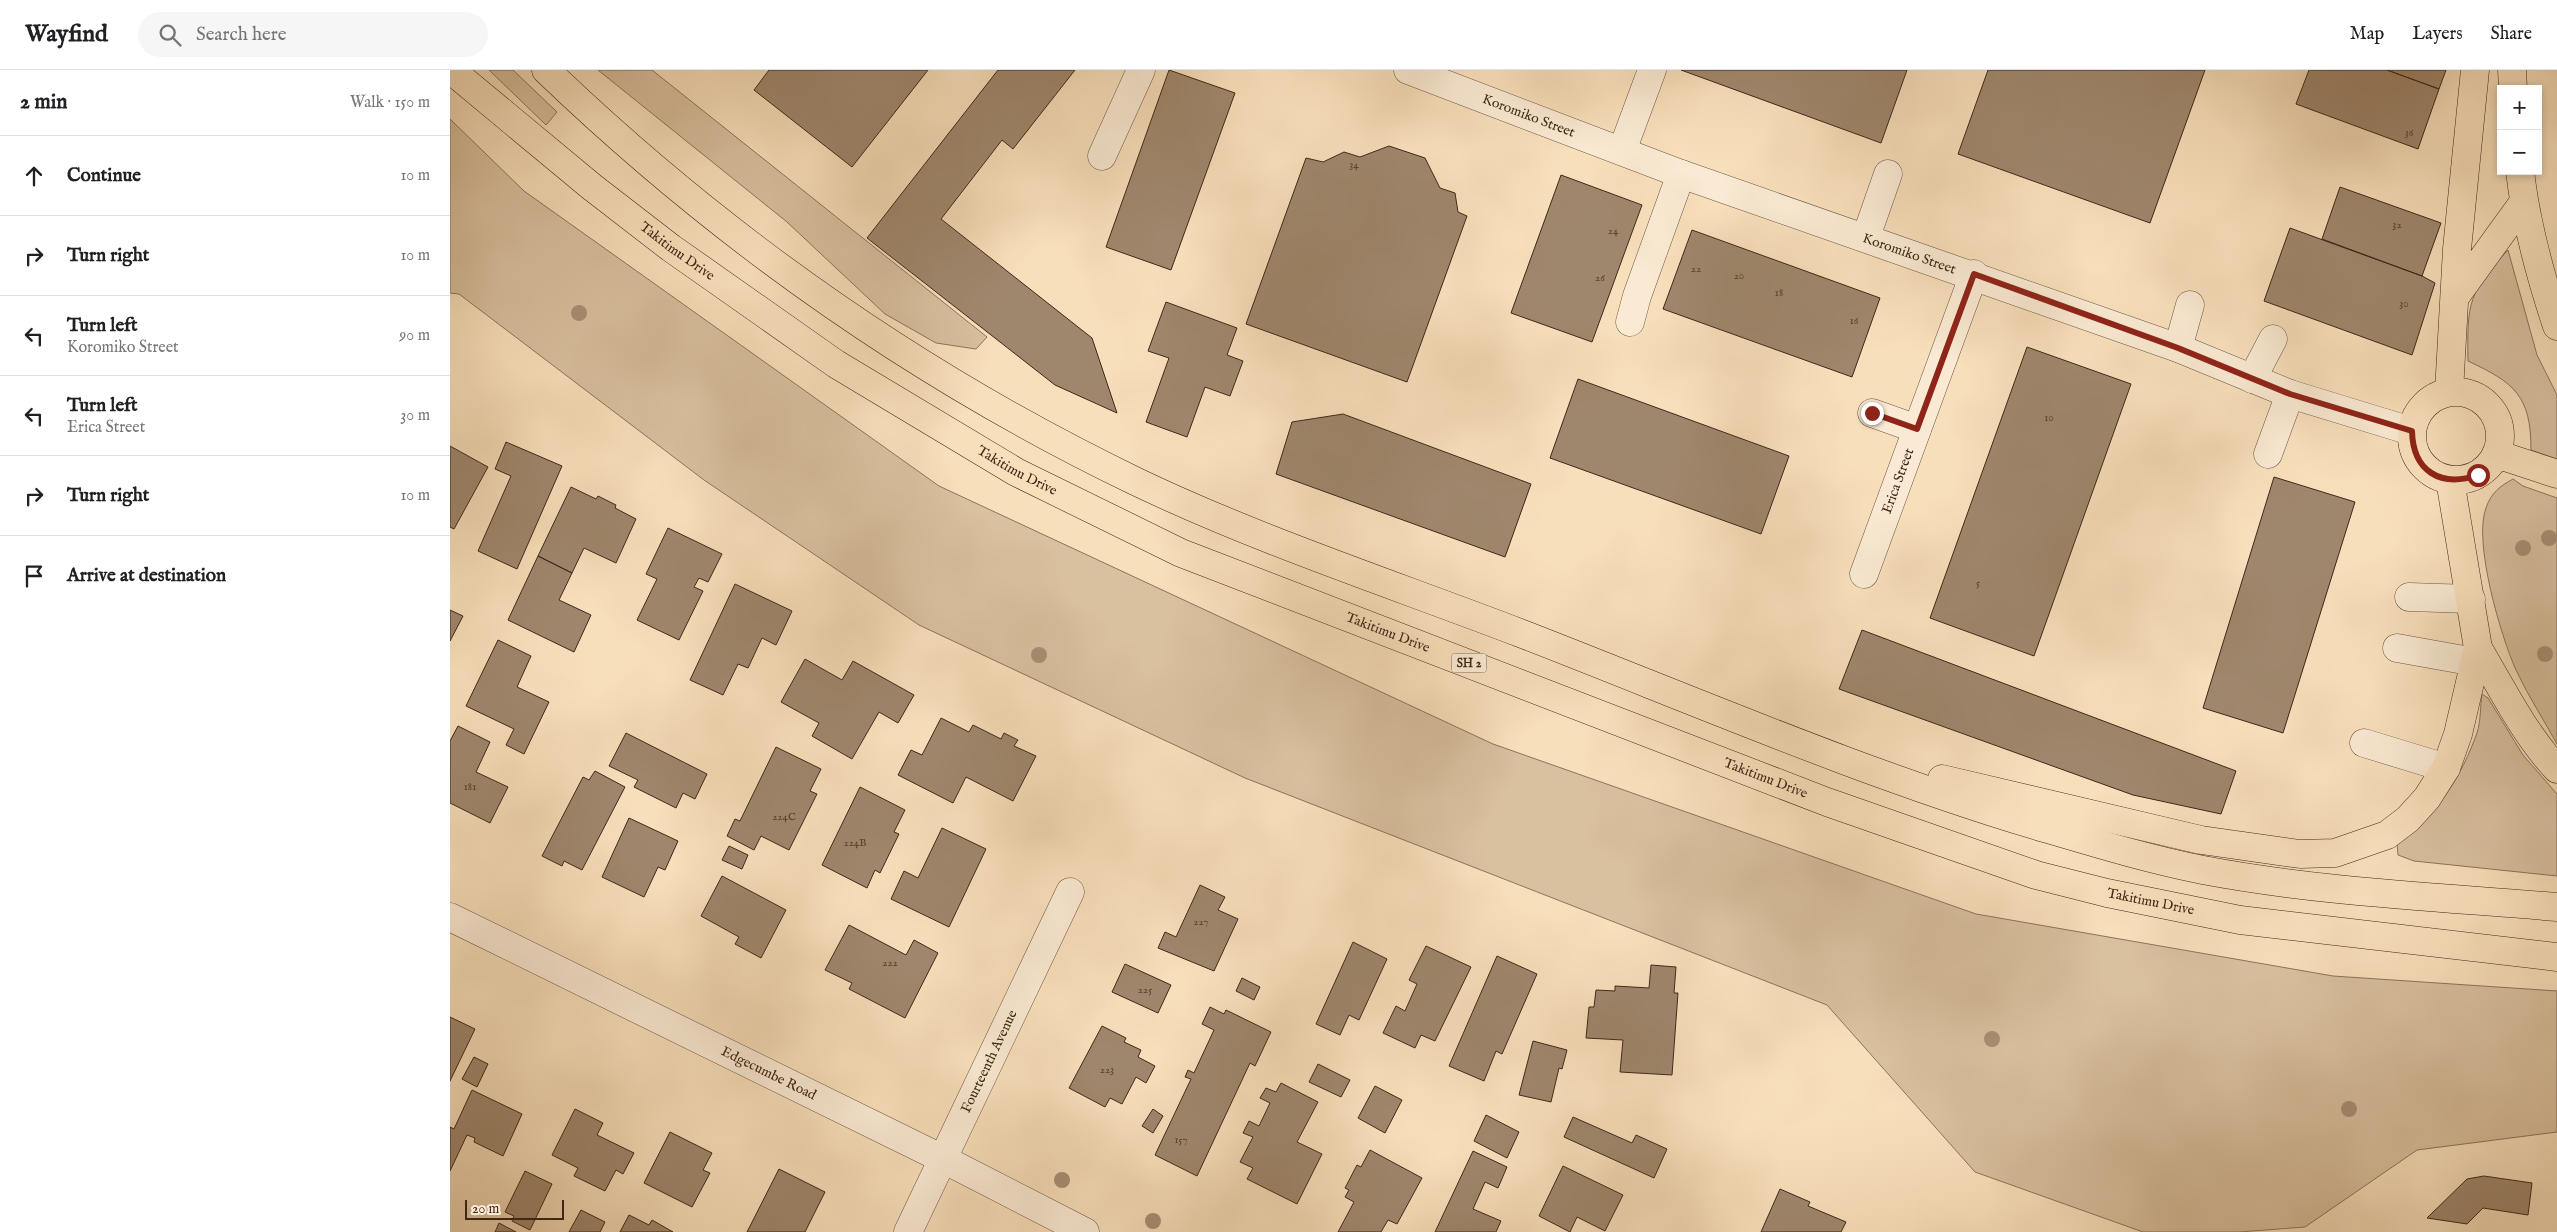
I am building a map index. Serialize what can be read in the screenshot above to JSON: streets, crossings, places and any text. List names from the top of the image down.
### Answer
{
  "streets": {
    "main road": ["Takitimu Drive", "SH 2"],
    "street": [
      "Koromiko Street",
      "Erica Street",
      "Fourteenth Avenue",
      "Edgecumbe Road"
    ]
  },
  "crossings": [
    ["Koromiko Street", "Erica Street"],
    ["Fourteenth Avenue", "Edgecumbe Road"]
  ],
  "house_numbers": [
    "36",
    "34",
    "32",
    "24",
    "22",
    "20",
    "26",
    "18",
    "30",
    "16",
    "10",
    "5",
    "181",
    "224C",
    "224B",
    "227",
    "222",
    "225",
    "223",
    "157"
  ],
  "scale_bar": "20 m",
  "page": {
    "header": "Wayfind",
    "search": "Search here",
    "nav": ["Map", "Layers", "Share"],
    "heading": ["2 min", "Walk · 150 m"],
    "map_buttons": ["+", "−"],
    "list": [
      ["Continue", "10 m"],
      ["Turn right", "10 m"],
      ["Turn left", "Koromiko Street", "90 m"],
      ["Turn left", "Erica Street", "30 m"],
      ["Turn right", "10 m"],
      "Arrive at destination"
    ],
    "scale": "20 m"
  }
}
